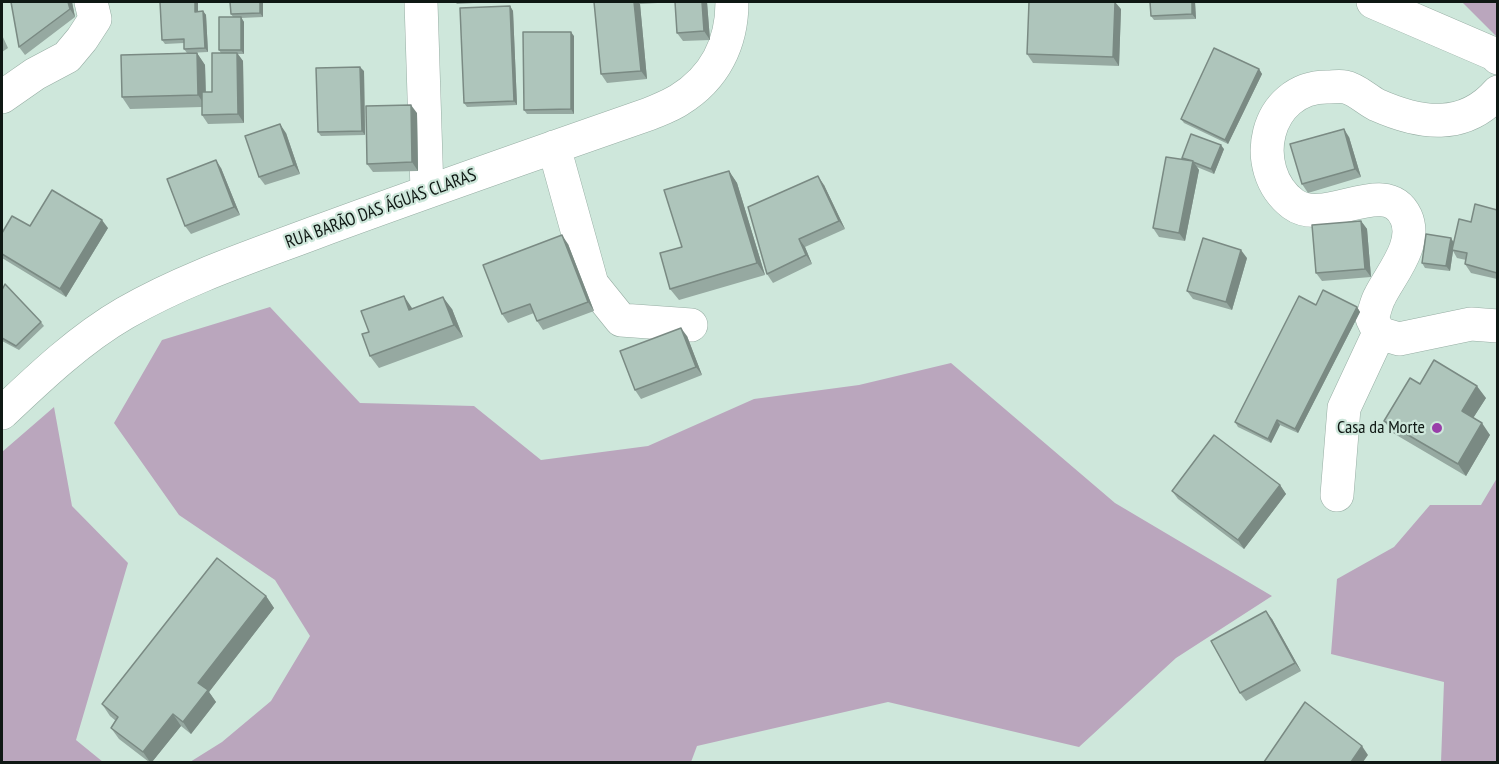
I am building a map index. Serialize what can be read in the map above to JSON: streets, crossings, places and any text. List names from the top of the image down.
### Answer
{
  "streets": {
    "street": ["RUA BARÃO DAS ÁGUAS CLARAS"]
  },
  "places": ["Casa da Morte"]
}
